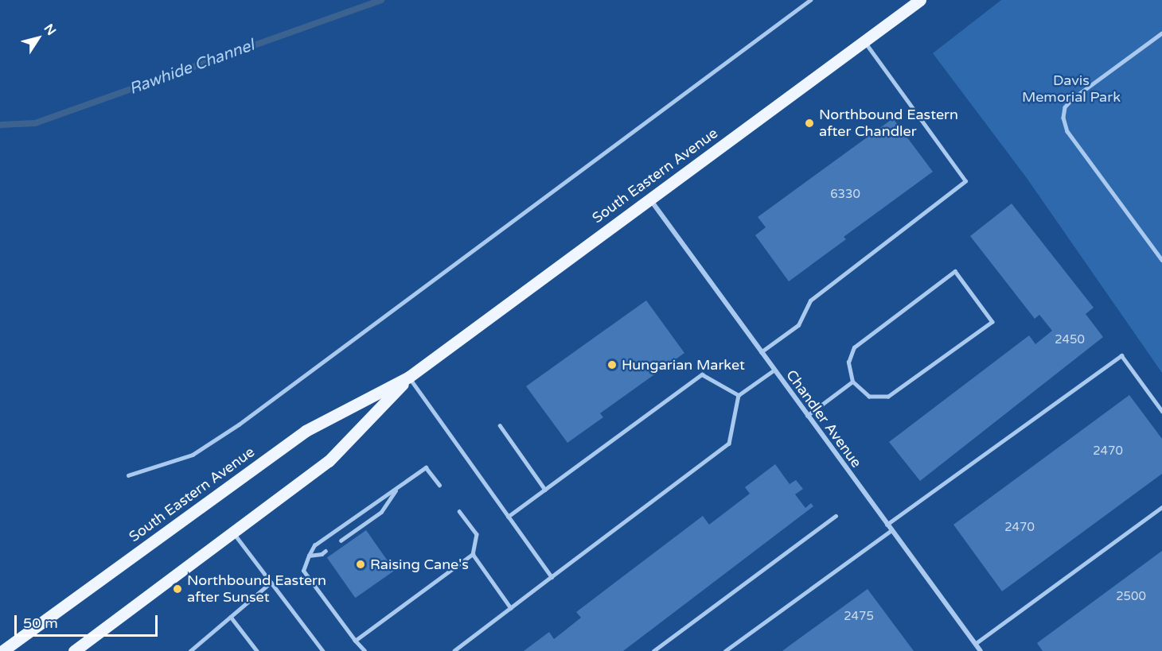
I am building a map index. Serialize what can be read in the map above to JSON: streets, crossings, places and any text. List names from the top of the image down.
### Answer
{
  "streets": {
    "main road": ["South Eastern Avenue"],
    "street": ["Chandler Avenue"]
  },
  "crossings": [
    ["South Eastern Avenue", "Chandler Avenue"]
  ],
  "water": ["Rawhide Channel"],
  "parks": ["Davis Memorial Park"],
  "places": [
    "Northbound Eastern after Chandler",
    "Hungarian Market",
    "Raising Cane's",
    "Northbound Eastern after Sunset"
  ],
  "house_numbers": [
    "6330",
    "2450",
    "2470",
    "2470",
    "2500",
    "2475"
  ],
  "scale_bar": "50 m",
  "north": "top right"
}
